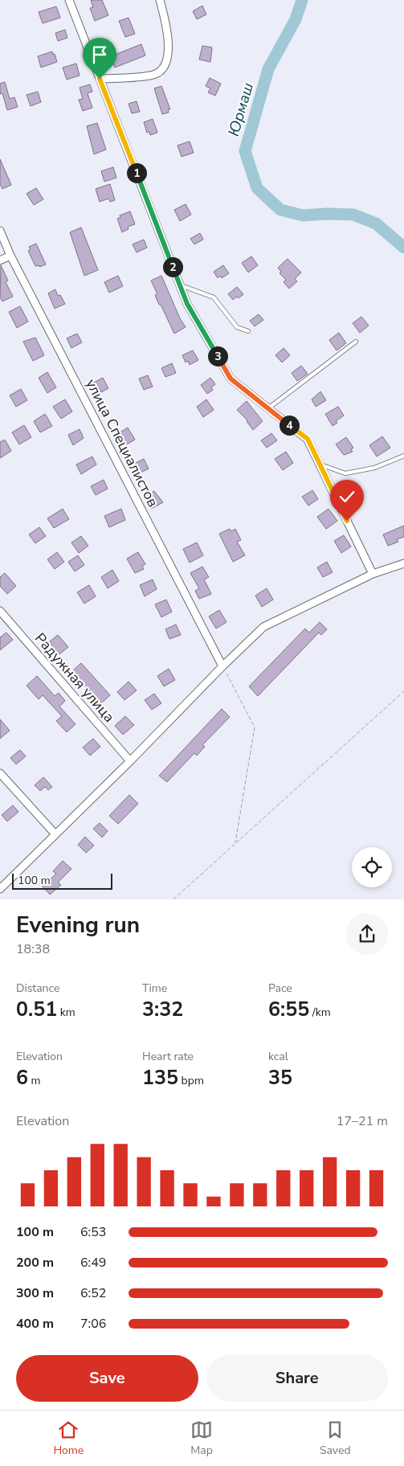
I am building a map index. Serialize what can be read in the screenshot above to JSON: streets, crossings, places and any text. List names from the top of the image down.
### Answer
{
  "streets": {
    "street": ["улица Специалистов", "Радужная улица"]
  },
  "water": ["Юрмаш"],
  "scale_bar": "100 m",
  "page": {
    "pins": [
      "1",
      "2",
      "3",
      "4"
    ],
    "scale": "100 m",
    "heading": ["Evening run", "18:38"],
    "stats": [
      ["Distance", "0.51 km"],
      ["Time", "3:32"],
      ["Pace", "6:55 /km"],
      ["Elevation", "6 m"],
      ["Heart rate", "135 bpm"],
      ["kcal", "35"]
    ],
    "chart": ["Elevation", "17–21 m"],
    "list": [
      {
        "name": "100 m",
        "note": "6:53"
      },
      {
        "name": "200 m",
        "note": "6:49"
      },
      {
        "name": "300 m",
        "note": "6:52"
      },
      {
        "name": "400 m",
        "note": "7:06"
      }
    ],
    "buttons": ["Save", "Share"],
    "tabs": ["Home", "Map", "Saved"]
  }
}
